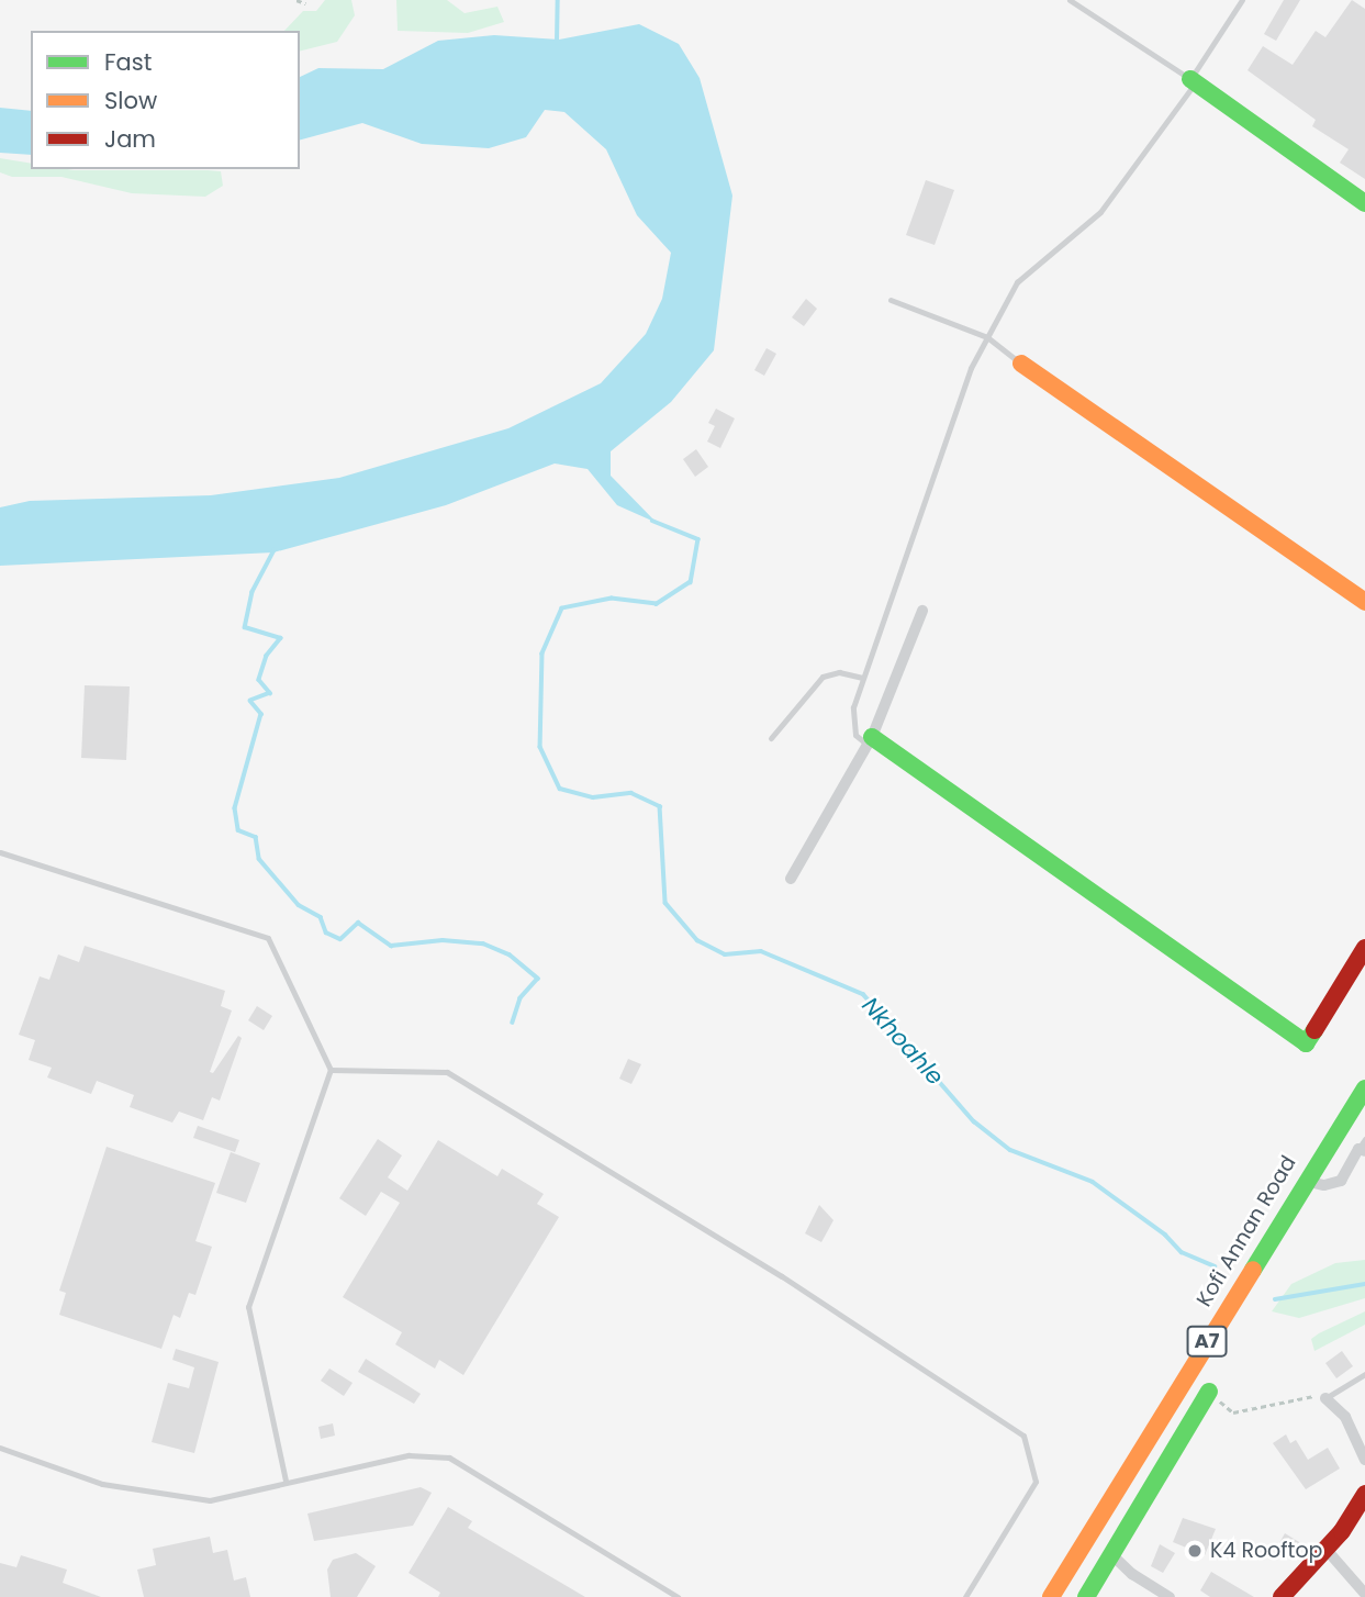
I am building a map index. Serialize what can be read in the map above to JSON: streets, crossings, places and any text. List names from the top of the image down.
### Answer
{
  "streets": {
    "street": ["Kofi Annan Road", "A7"]
  },
  "water": ["Nkhoahle"],
  "places": ["K4 Rooftop"],
  "legend": ["Fast", "Slow", "Jam"]
}
